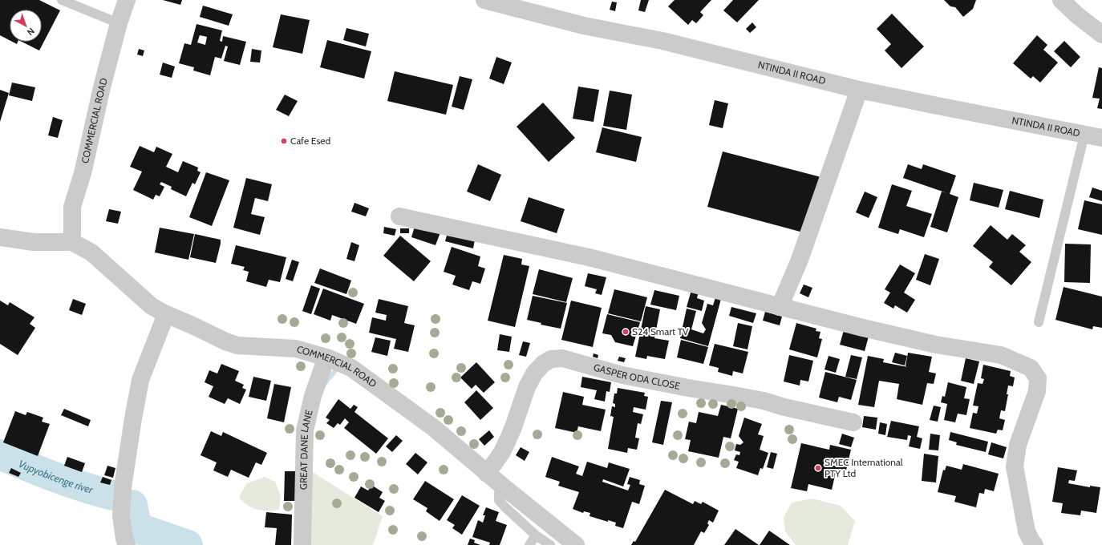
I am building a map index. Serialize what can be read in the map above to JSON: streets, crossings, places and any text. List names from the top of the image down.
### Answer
{
  "streets": {
    "street": [
      "NTINDA II ROAD",
      "COMMERCIAL ROAD",
      "GASPER ODA CLOSE",
      "GREAT DANE LANE"
    ]
  },
  "crossings": [
    ["COMMERCIAL ROAD", "GASPER ODA CLOSE"],
    ["COMMERCIAL ROAD", "GREAT DANE LANE"]
  ],
  "water": ["Vupyobicenge river"],
  "places": ["Cafe Esed", "S24 Smart TV", "SMEC International PTY Ltd"],
  "north": "bottom right"
}
